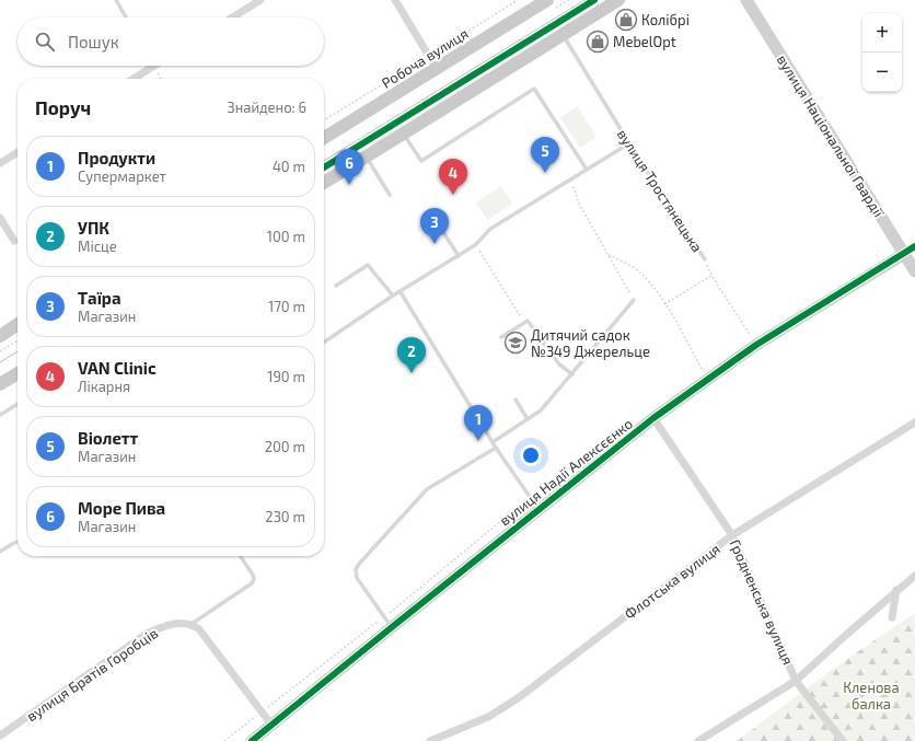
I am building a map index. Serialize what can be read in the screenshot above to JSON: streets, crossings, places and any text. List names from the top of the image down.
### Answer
{
  "streets": {
    "main road": ["Робоча вулиця"],
    "street": [
      "вулиця Національної Гвардії",
      "вулиця Надії Алексєєнко",
      "Флотська вулиця",
      "Гродненська вулиця",
      "вулиця Братів Горобців"
    ],
    "lane": ["вулиця Тростянецька"]
  },
  "crossings": [
    ["вулиця Національної Гвардії", "вулиця Надії Алексєєнко"],
    ["вулиця Тростянецька", "вулиця Надії Алексєєнко"],
    ["вулиця Надії Алексєєнко", "Гродненська вулиця"],
    ["Флотська вулиця", "Гродненська вулиця"]
  ],
  "parks": ["Кленова балка"],
  "places": {
    "shop": ["Колібрі", "MebelOpt"],
    "school or university": ["Дитячий садок №349 Джерельце"]
  },
  "page": {
    "map_buttons": ["+", "−"],
    "search": "Пошук",
    "heading": ["Поруч", "Знайдено: 6"],
    "list": [
      {
        "mark": "1",
        "name": "Продукти",
        "note": "Супермаркет",
        "value": "40 m"
      },
      {
        "mark": "2",
        "name": "УПК",
        "note": "Місце",
        "value": "100 m"
      },
      {
        "mark": "3",
        "name": "Таїра",
        "note": "Магазин",
        "value": "170 m"
      },
      {
        "mark": "4",
        "name": "VAN Clinic",
        "note": "Лікарня",
        "value": "190 m"
      },
      {
        "mark": "5",
        "name": "Віолетт",
        "note": "Магазин",
        "value": "200 m"
      },
      {
        "mark": "6",
        "name": "Море Пива",
        "note": "Магазин",
        "value": "230 m"
      }
    ],
    "pins": [
      "5",
      "6",
      "4",
      "3",
      "2",
      "1"
    ]
  }
}
